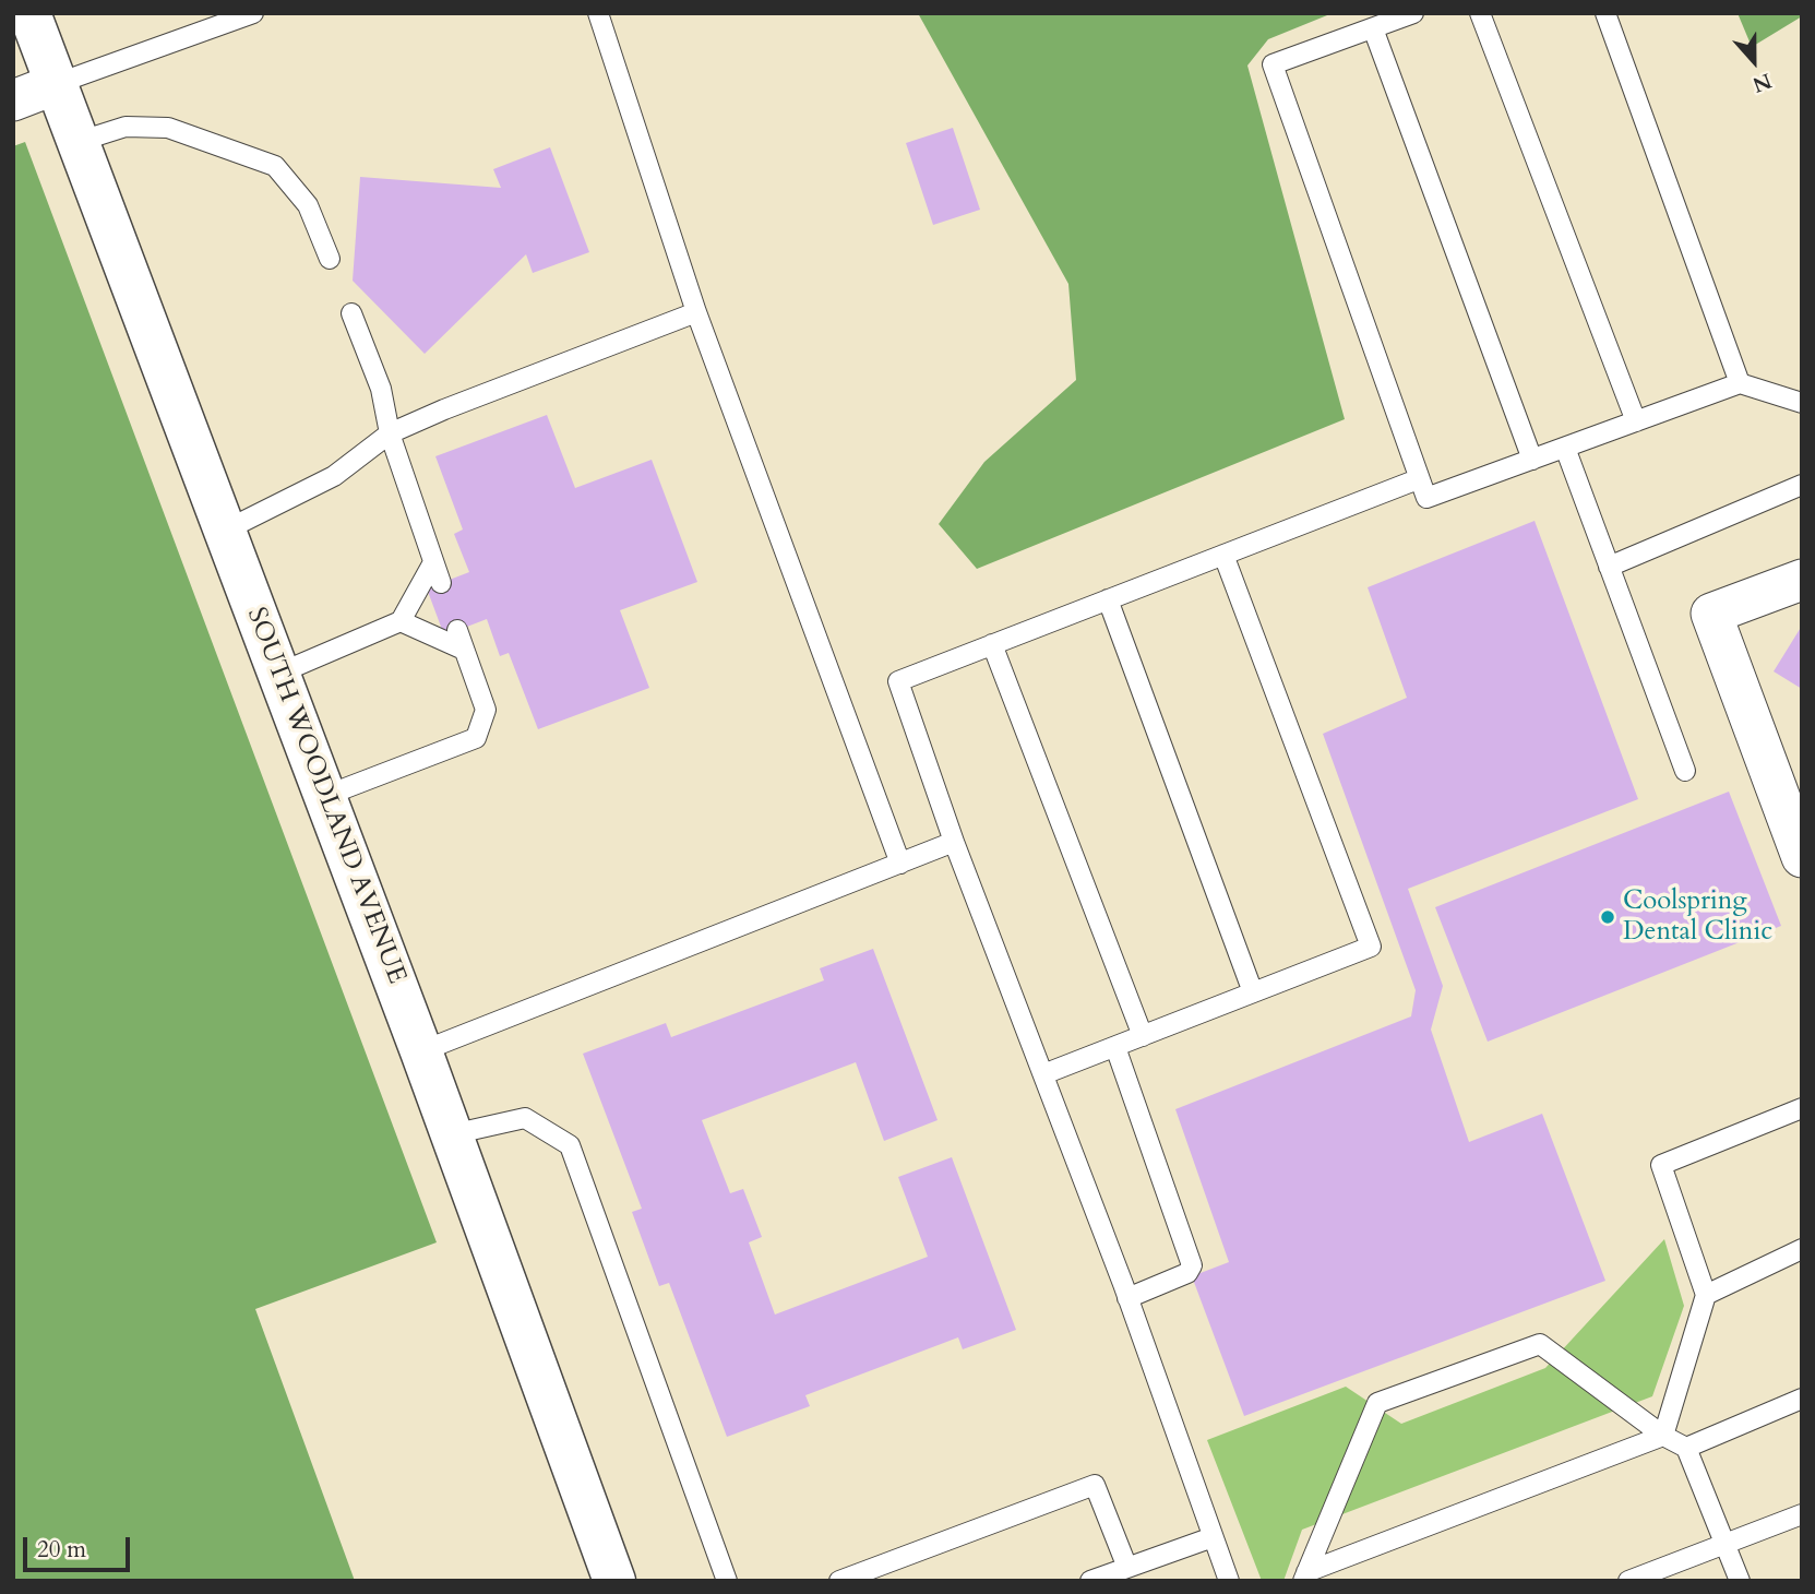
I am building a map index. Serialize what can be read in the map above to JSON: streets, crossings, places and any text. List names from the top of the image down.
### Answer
{
  "streets": {
    "street": ["SOUTH WOODLAND AVENUE"]
  },
  "places": ["Coolspring Dental Clinic"],
  "scale_bar": "20 m",
  "north": "bottom"
}
